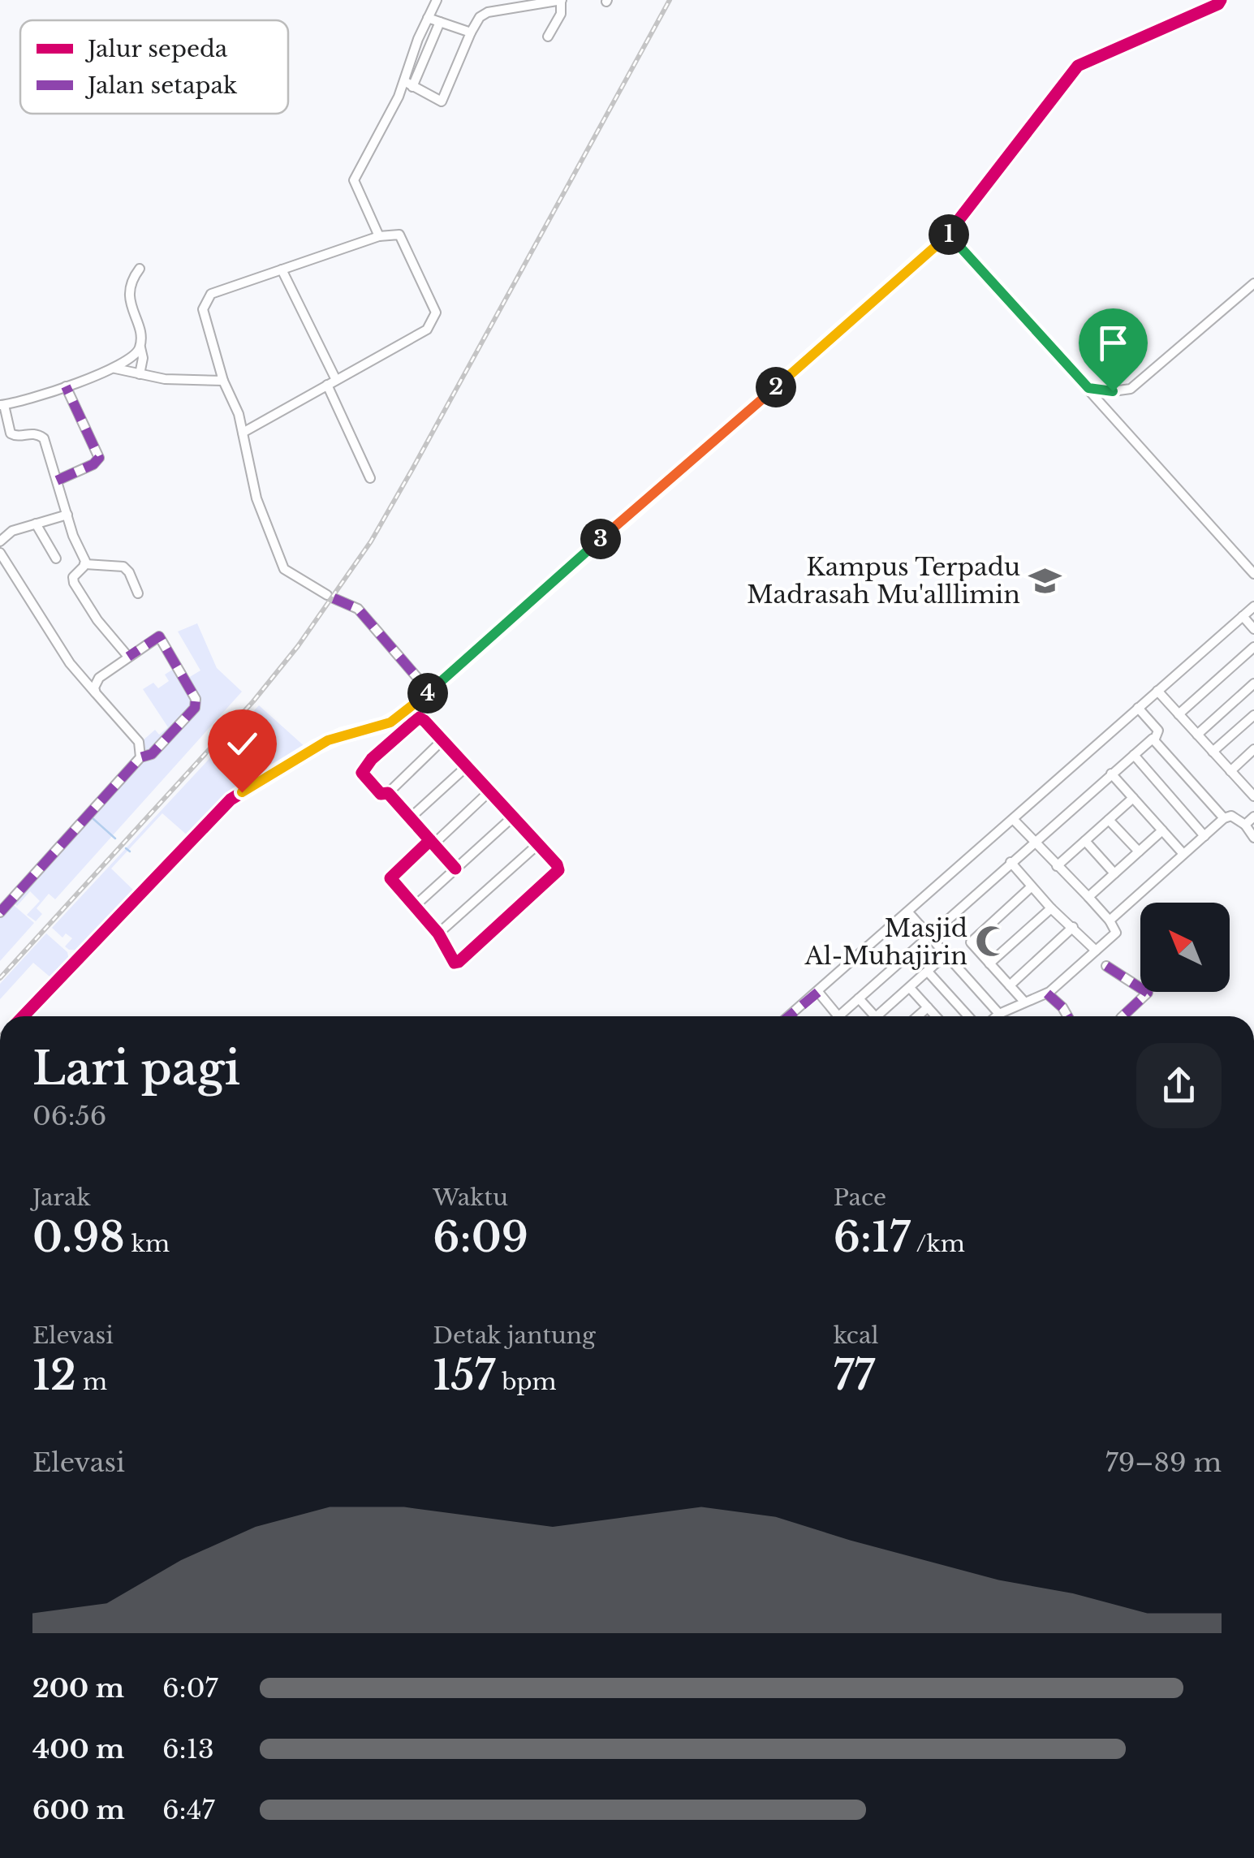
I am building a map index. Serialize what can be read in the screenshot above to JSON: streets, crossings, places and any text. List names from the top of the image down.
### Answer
{
  "places": {
    "school or university": ["Kampus Terpadu Madrasah Mu'alllimin"],
    "mosque": ["Masjid Al-Muhajirin"]
  },
  "legend": ["Jalur sepeda", "Jalan setapak"],
  "north": "top left",
  "page": {
    "pins": [
      "1",
      "2",
      "3",
      "4"
    ],
    "heading": ["Lari pagi", "06:56"],
    "stats": [
      ["Jarak", "0.98 km"],
      ["Waktu", "6:09"],
      ["Pace", "6:17 /km"],
      ["Elevasi", "12 m"],
      ["Detak jantung", "157 bpm"],
      ["kcal", "77"]
    ],
    "chart": ["Elevasi", "79–89 m"],
    "list": [
      {
        "name": "200 m",
        "note": "6:07"
      },
      {
        "name": "400 m",
        "note": "6:13"
      },
      {
        "name": "600 m",
        "note": "6:47"
      }
    ]
  }
}
